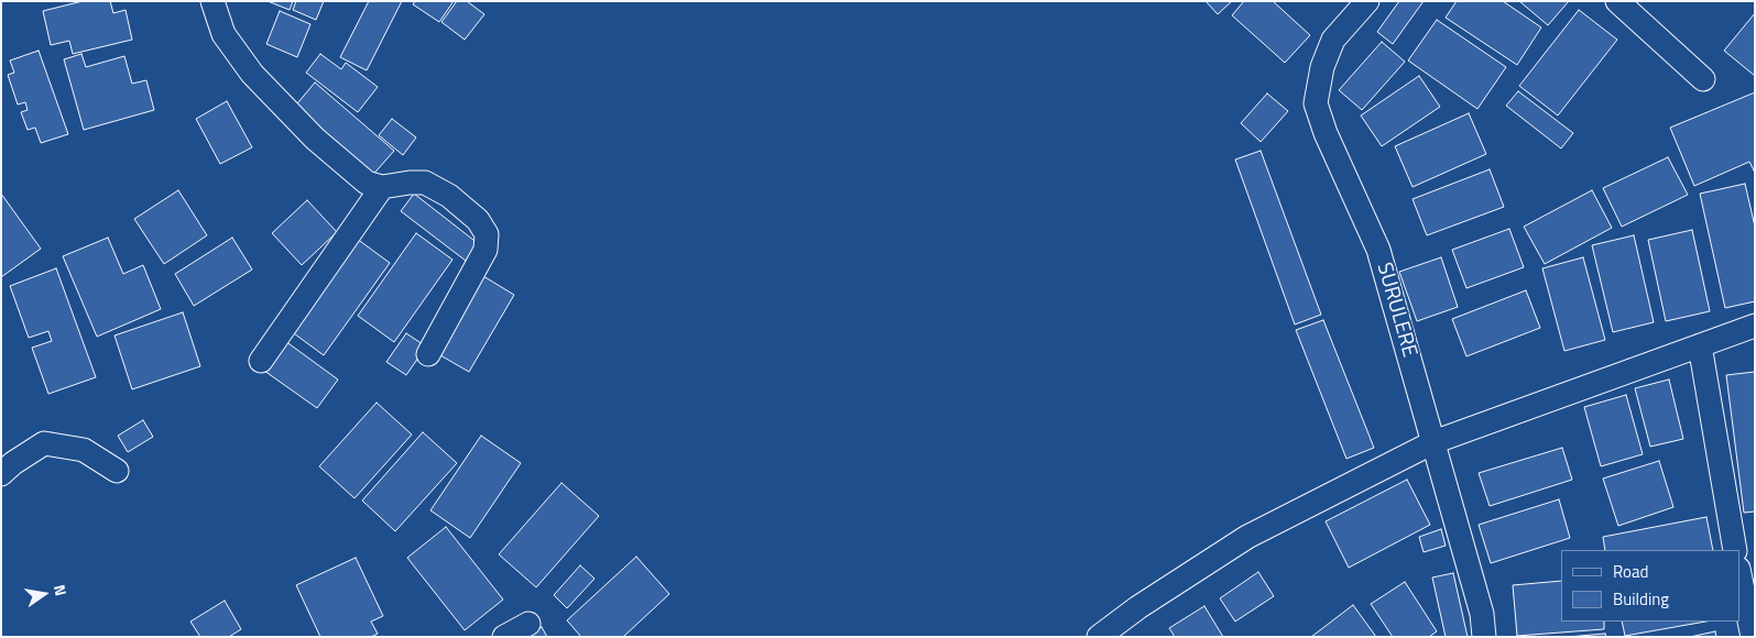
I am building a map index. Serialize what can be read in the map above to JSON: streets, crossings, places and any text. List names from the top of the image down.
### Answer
{
  "streets": {
    "street": ["SURULERE"]
  },
  "legend": ["Road", "Building"],
  "north": "right"
}
